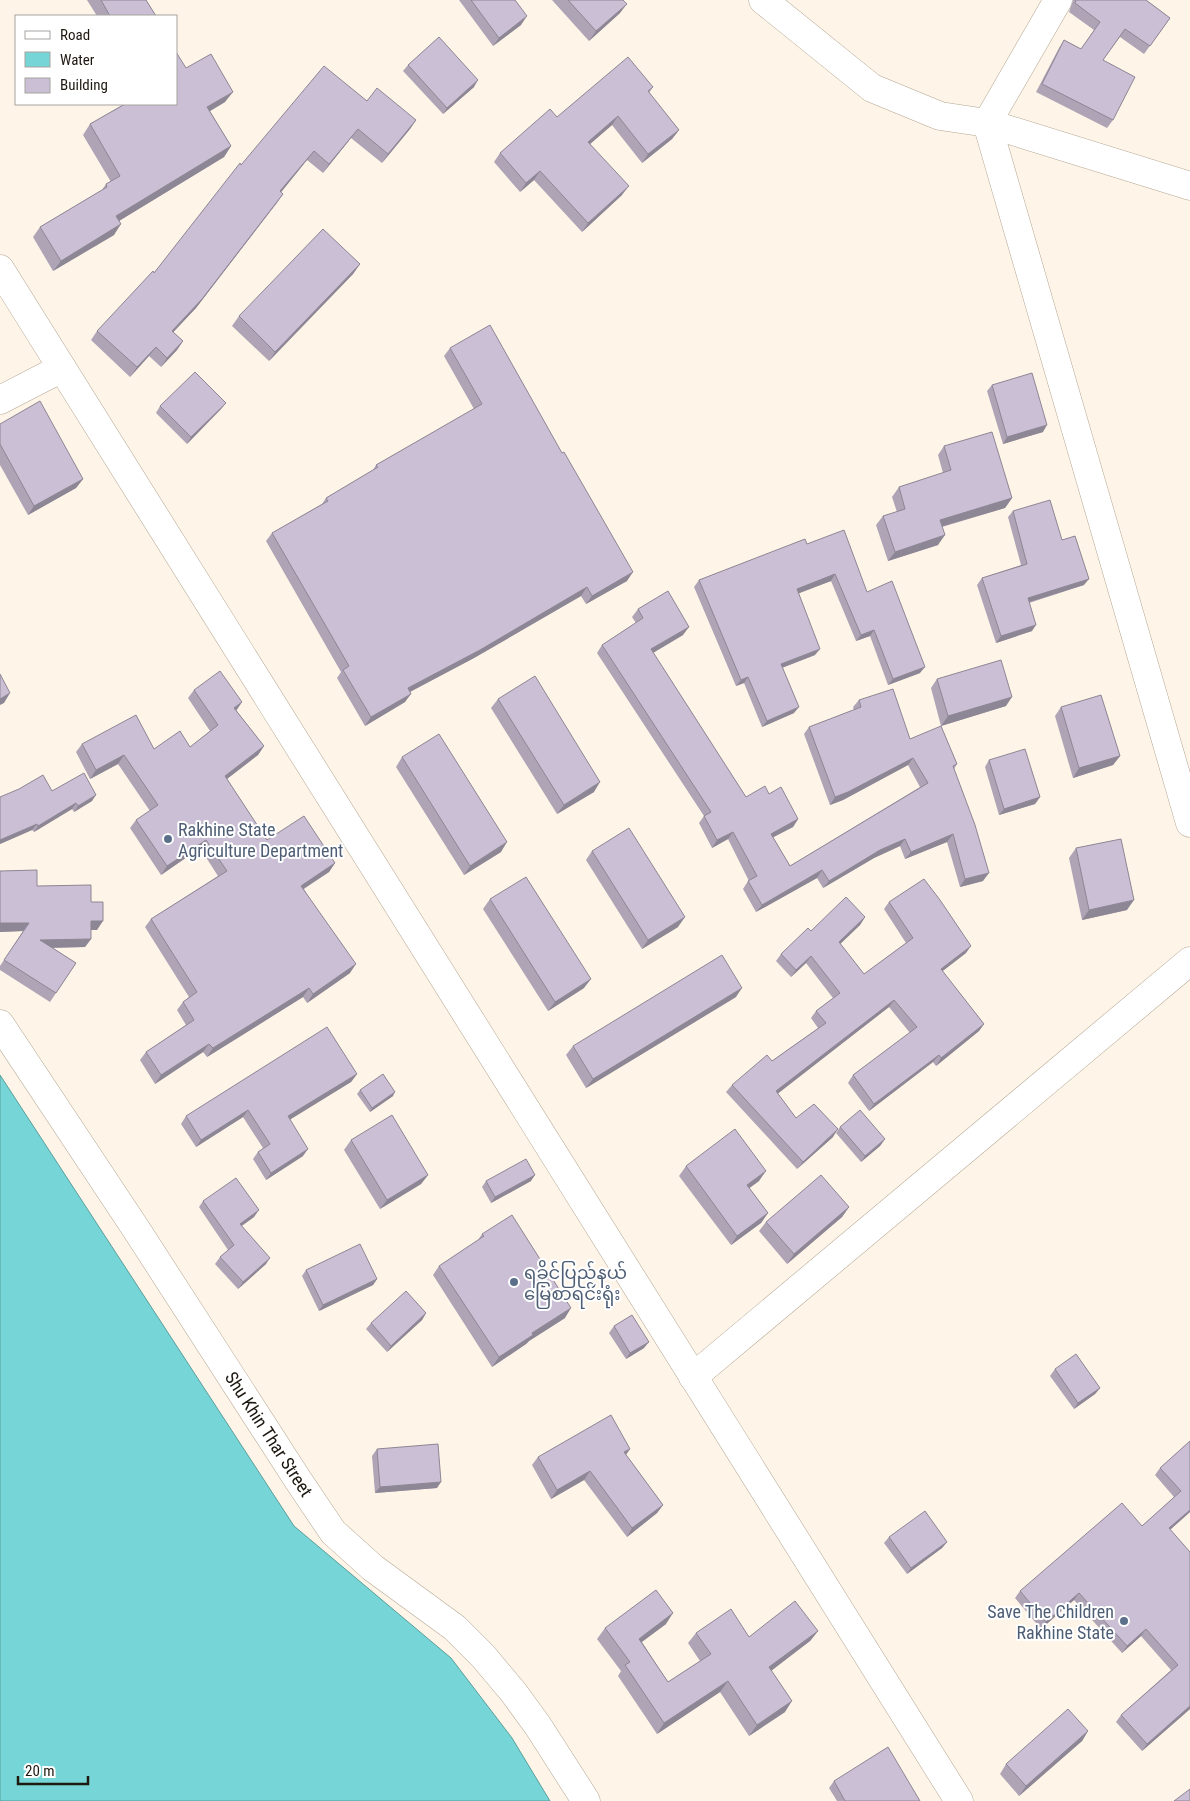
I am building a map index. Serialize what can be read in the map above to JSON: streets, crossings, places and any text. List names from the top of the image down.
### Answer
{
  "streets": {
    "street": ["Shu Khin Thar Street"]
  },
  "places": ["Rakhine State Agriculture Department", "ရခိုင်ပြည်နယ် မြေစာရင်းရုံး", "Save The Children Rakhine State"],
  "legend": ["Road", "Water", "Building"],
  "scale_bar": "20 m"
}
